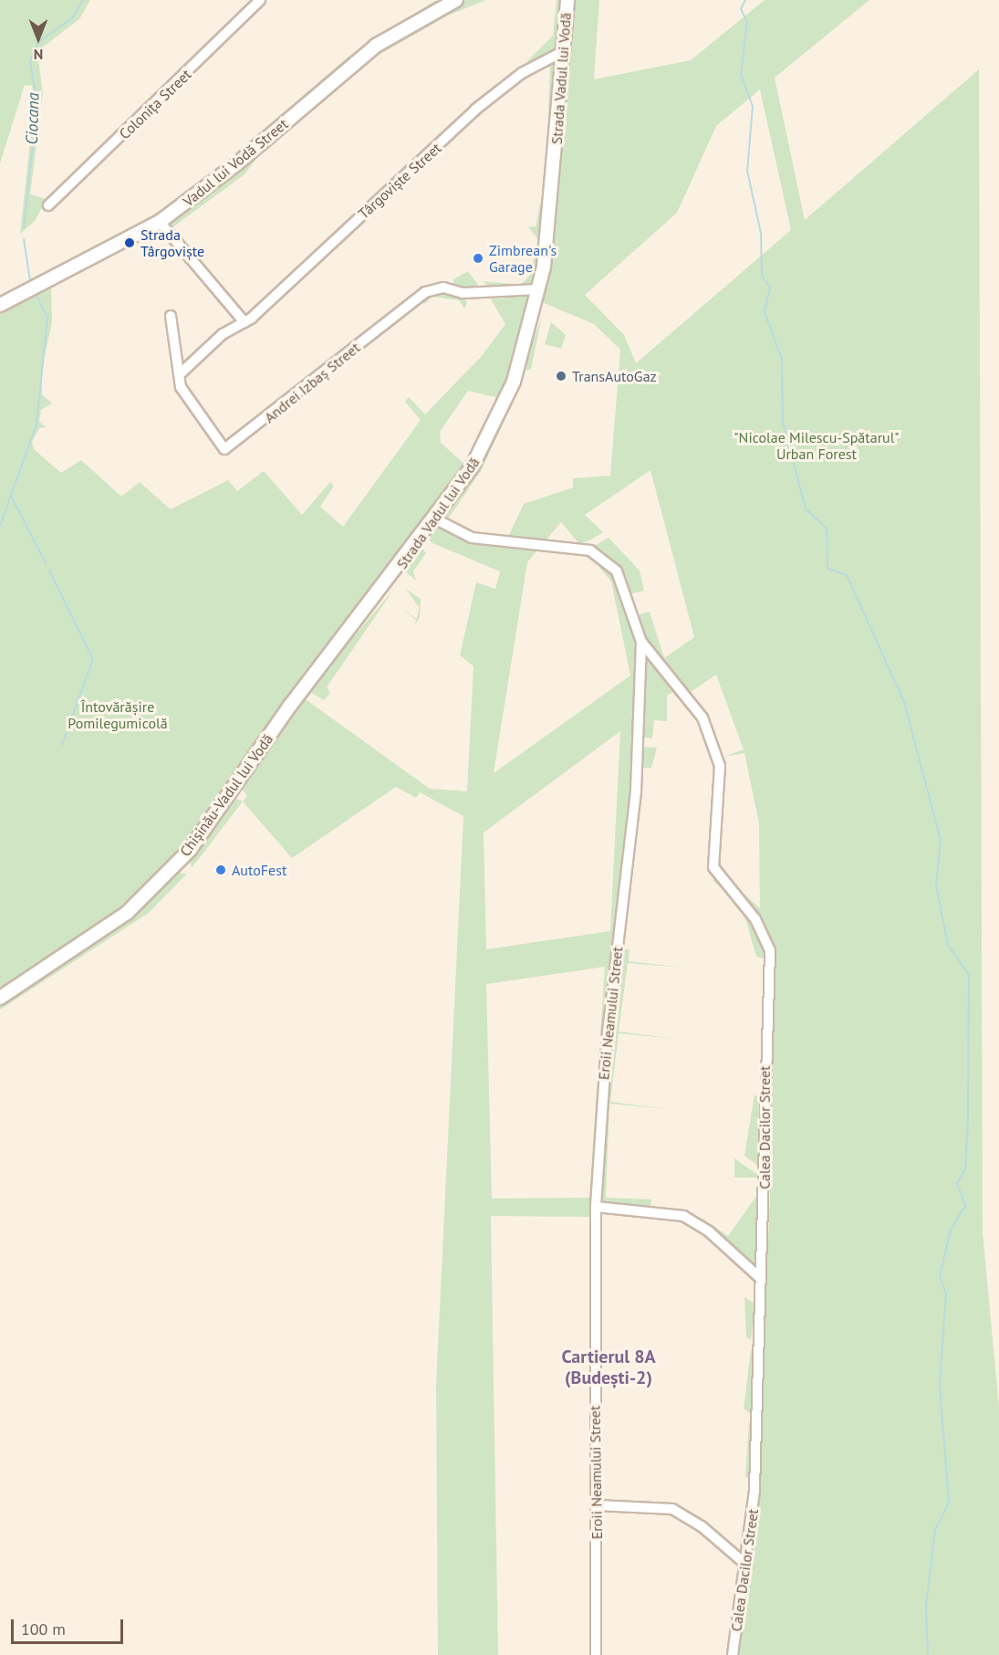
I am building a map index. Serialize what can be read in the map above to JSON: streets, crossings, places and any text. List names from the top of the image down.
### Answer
{
  "streets": {
    "main road": ["Strada Vadul lui Vodă", "Vadul lui Vodă Street", "Chișinău-Vadul lui Vodă"],
    "street": [
      "Colonița Street",
      "Târgoviște Street",
      "Andrei Izbaș Street",
      "Eroii Neamului Street",
      "Calea Dacilor Street"
    ]
  },
  "crossings": [
    ["Strada Vadul lui Vodă", "Târgoviște Street"],
    ["Strada Vadul lui Vodă", "Andrei Izbaș Street"],
    ["Strada Vadul lui Vodă", "Chișinău-Vadul lui Vodă"],
    ["Strada Vadul lui Vodă", "Eroii Neamului Street"],
    ["Târgoviște Street", "Andrei Izbaș Street"],
    ["Eroii Neamului Street", "Calea Dacilor Street"]
  ],
  "districts": ["Cartierul 8A (Budești-2)"],
  "water": ["Ciocana"],
  "parks": ["\"Nicolae Milescu-Spătarul\" Urban Forest", "Întovărășire Pomilegumicolă"],
  "places": [
    "Strada Târgoviște",
    "Zimbrean's Garage",
    "TransAutoGaz",
    "AutoFest"
  ],
  "scale_bar": "100 m",
  "north": "bottom"
}
